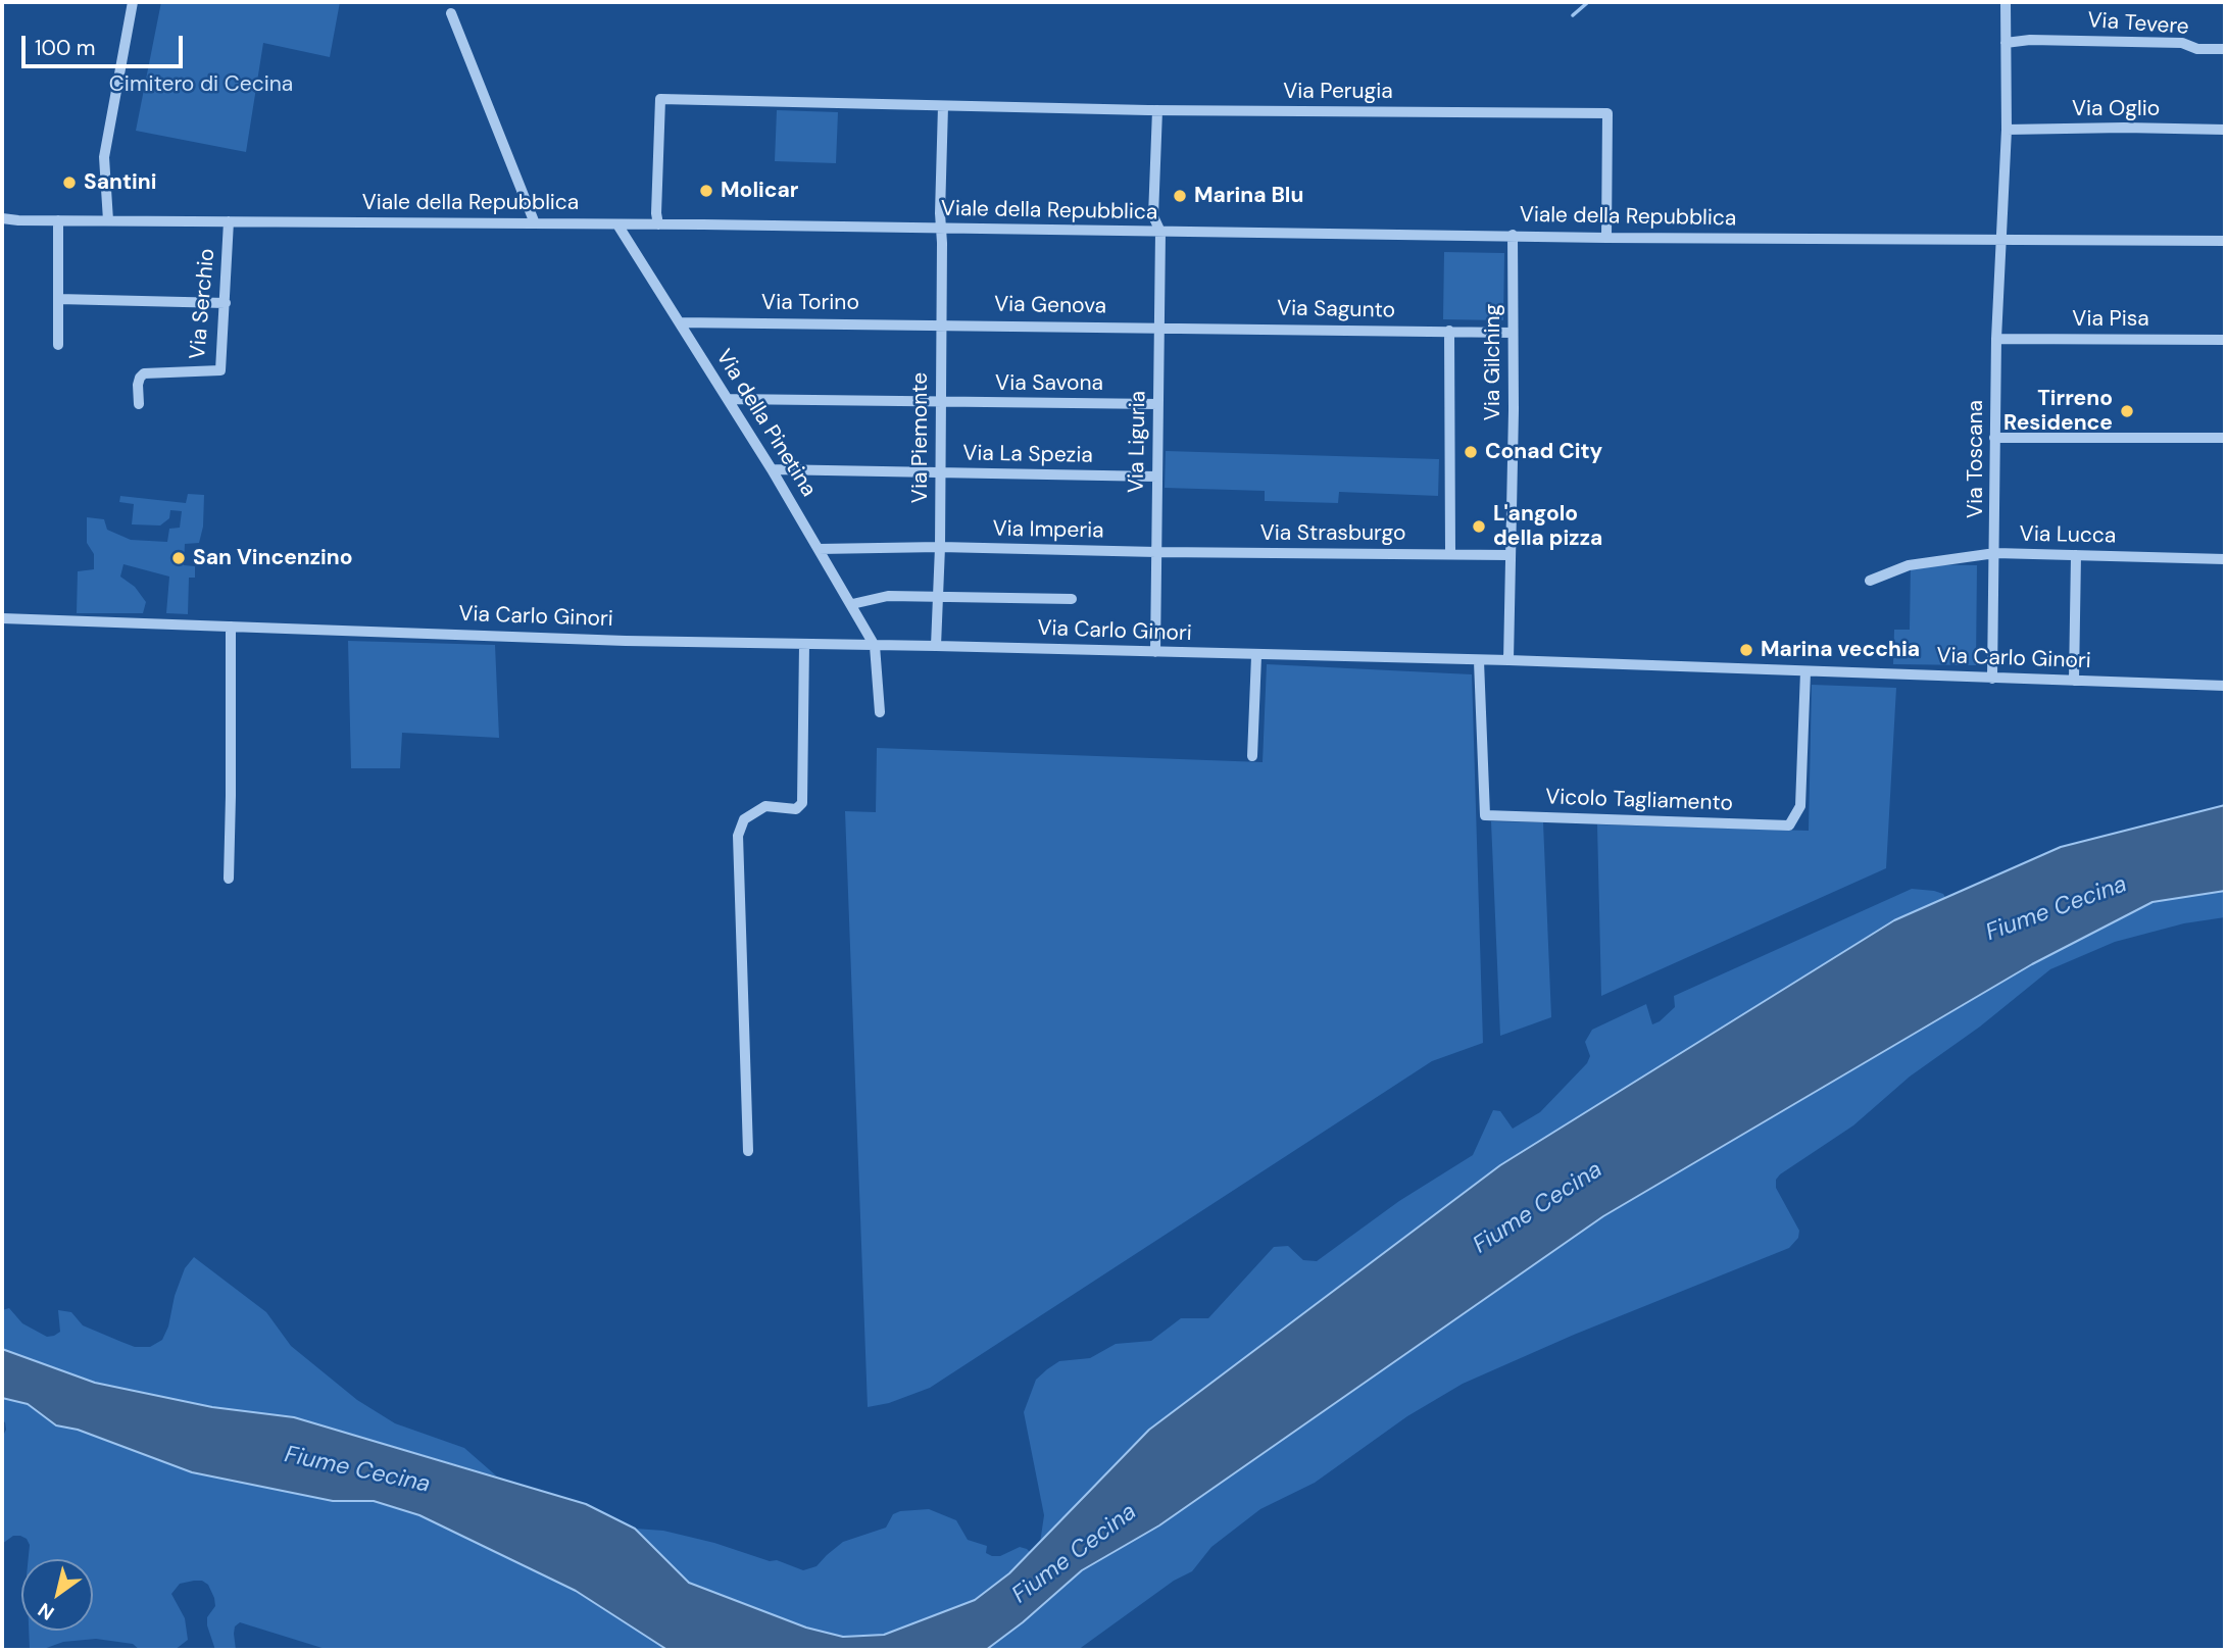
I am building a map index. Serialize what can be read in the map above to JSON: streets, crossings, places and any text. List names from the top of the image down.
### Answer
{
  "streets": {
    "street": [
      "Via Tevere",
      "Via Perugia",
      "Via Oglio",
      "Viale della Repubblica",
      "Via Torino",
      "Via Serchio",
      "Via Genova",
      "Via Sagunto",
      "Via Pisa",
      "Via Gilching",
      "Via Savona",
      "Via della Pinetina",
      "Via Piemonte",
      "Via Liguria",
      "Via La Spezia",
      "Via Toscana",
      "Via Imperia",
      "Via Strasburgo",
      "Via Lucca",
      "Via Carlo Ginori",
      "Vicolo Tagliamento"
    ]
  },
  "crossings": [
    ["Via Tevere", "Via Toscana"],
    ["Via Perugia", "Viale della Repubblica"],
    ["Via Perugia", "Via Piemonte"],
    ["Via Perugia", "Via Liguria"],
    ["Via Oglio", "Via Toscana"],
    ["Viale della Repubblica", "Via Serchio"],
    ["Viale della Repubblica", "Via Gilching"],
    ["Viale della Repubblica", "Via della Pinetina"],
    ["Viale della Repubblica", "Via Piemonte"],
    ["Viale della Repubblica", "Via Liguria"],
    ["Viale della Repubblica", "Via Toscana"],
    ["Via Torino", "Via Genova"],
    ["Via Torino", "Via della Pinetina"],
    ["Via Torino", "Via Piemonte"],
    ["Via Genova", "Via Sagunto"],
    ["Via Genova", "Via Piemonte"],
    ["Via Genova", "Via Liguria"],
    ["Via Sagunto", "Via Gilching"],
    ["Via Sagunto", "Via Liguria"],
    ["Via Pisa", "Via Toscana"],
    ["Via Gilching", "Via Strasburgo"],
    ["Via Gilching", "Via Carlo Ginori"],
    ["Via Savona", "Via della Pinetina"],
    ["Via Savona", "Via Piemonte"],
    ["Via Savona", "Via Liguria"],
    ["Via della Pinetina", "Via La Spezia"],
    ["Via della Pinetina", "Via Imperia"],
    ["Via della Pinetina", "Via Carlo Ginori"],
    ["Via Piemonte", "Via La Spezia"],
    ["Via Piemonte", "Via Imperia"],
    ["Via Piemonte", "Via Carlo Ginori"],
    ["Via Liguria", "Via La Spezia"],
    ["Via Liguria", "Via Imperia"],
    ["Via Liguria", "Via Strasburgo"],
    ["Via Liguria", "Via Carlo Ginori"],
    ["Via Toscana", "Via Lucca"],
    ["Via Toscana", "Via Carlo Ginori"],
    ["Via Imperia", "Via Strasburgo"],
    ["Via Carlo Ginori", "Vicolo Tagliamento"]
  ],
  "water": ["Fiume Cecina"],
  "parks": ["Cimitero di Cecina"],
  "places": [
    "Santini",
    "Molicar",
    "Marina Blu",
    "Tirreno Residence",
    "Conad City",
    "L'angolo della pizza",
    "San Vincenzino",
    "Marina vecchia"
  ],
  "scale_bar": "100 m",
  "north": "bottom left"
}
